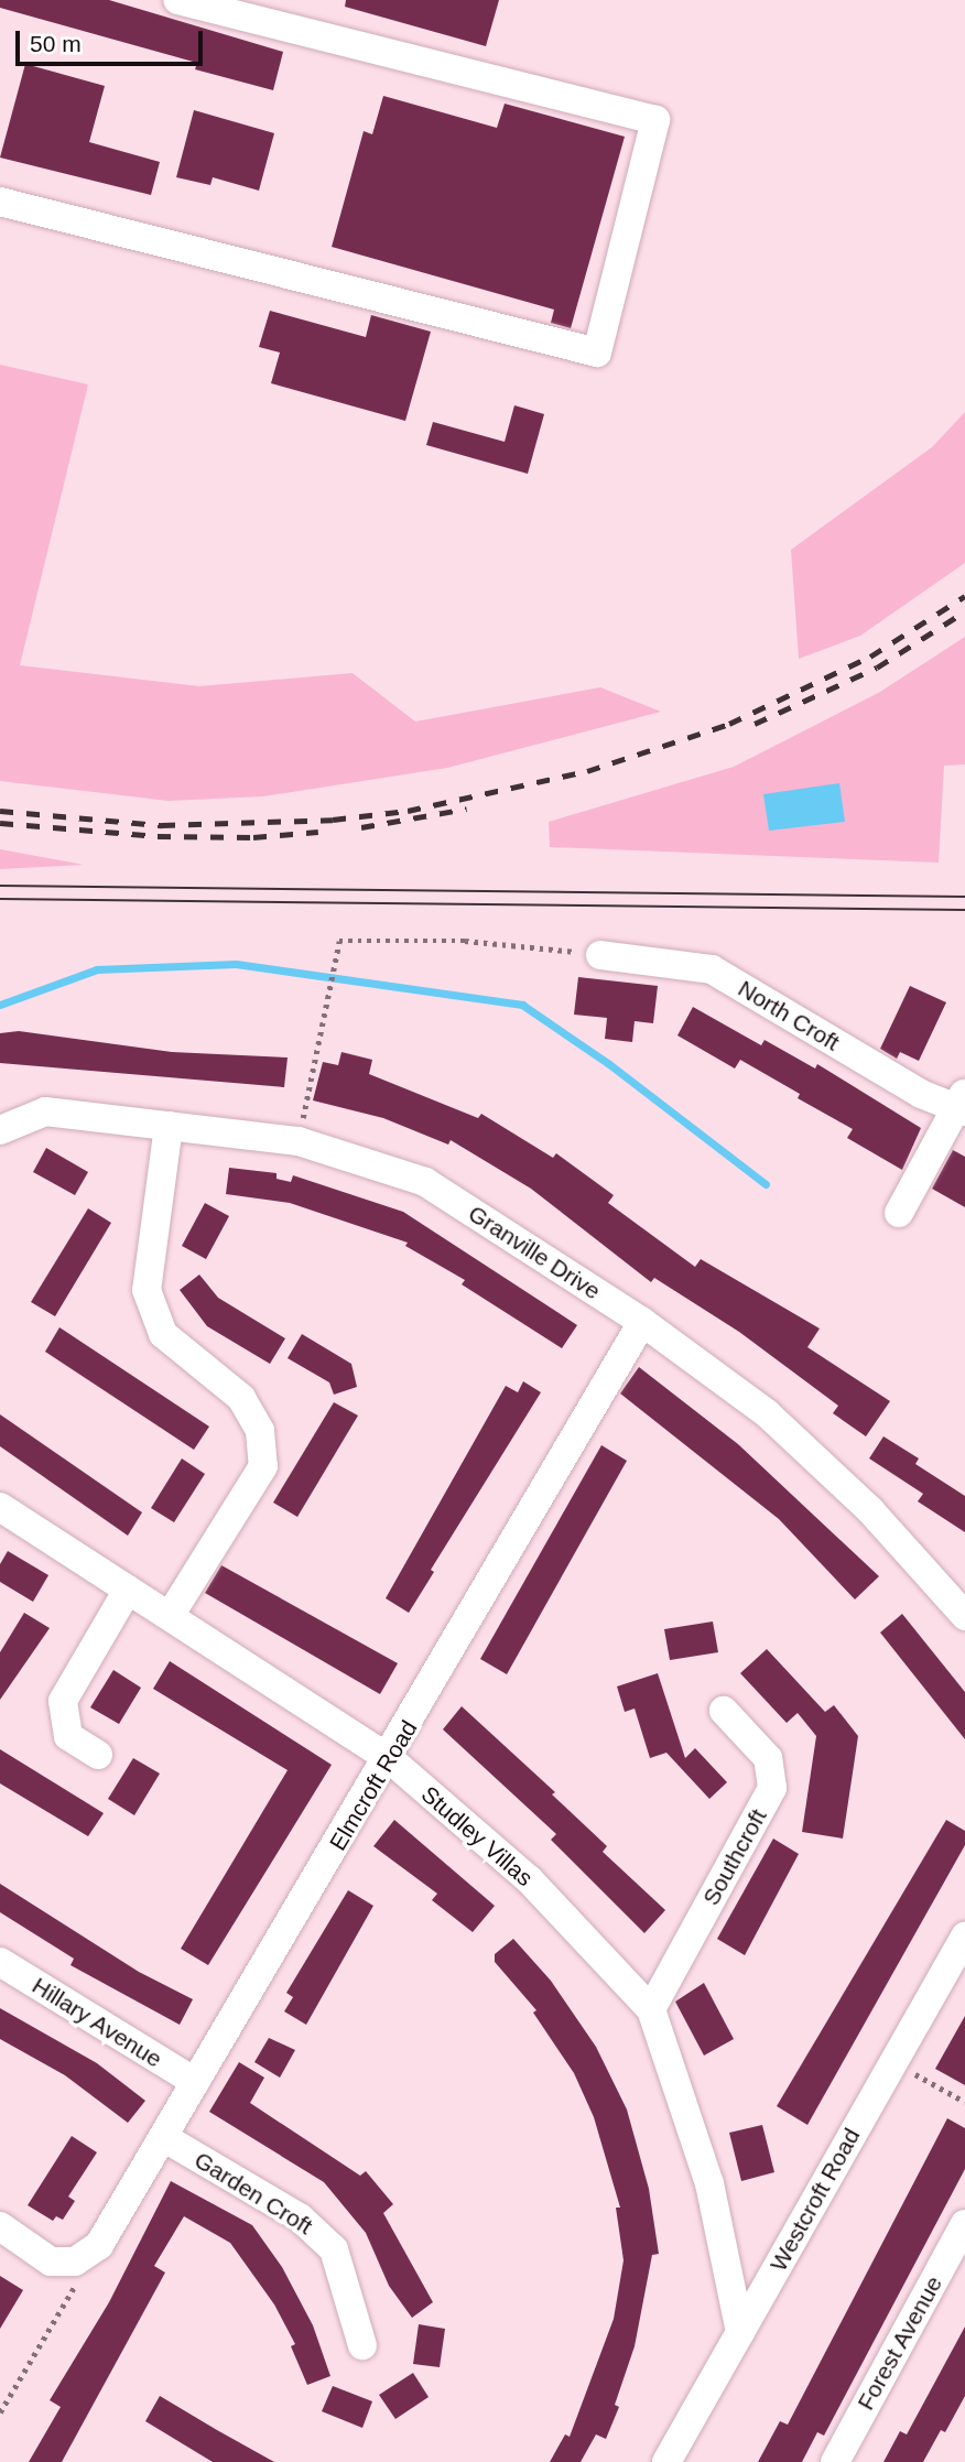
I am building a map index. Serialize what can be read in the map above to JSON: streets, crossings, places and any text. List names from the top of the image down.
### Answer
{
  "streets": {
    "street": [
      "North Croft",
      "Granville Drive",
      "Elmcroft Road",
      "Studley Villas",
      "Southcroft",
      "Hillary Avenue",
      "Garden Croft",
      "Westcroft Road",
      "Forest Avenue"
    ]
  },
  "crossings": [
    ["Granville Drive", "Elmcroft Road"],
    ["Elmcroft Road", "Studley Villas"],
    ["Elmcroft Road", "Hillary Avenue"],
    ["Elmcroft Road", "Garden Croft"],
    ["Studley Villas", "Southcroft"],
    ["Studley Villas", "Westcroft Road"]
  ],
  "scale_bar": "50 m"
}
